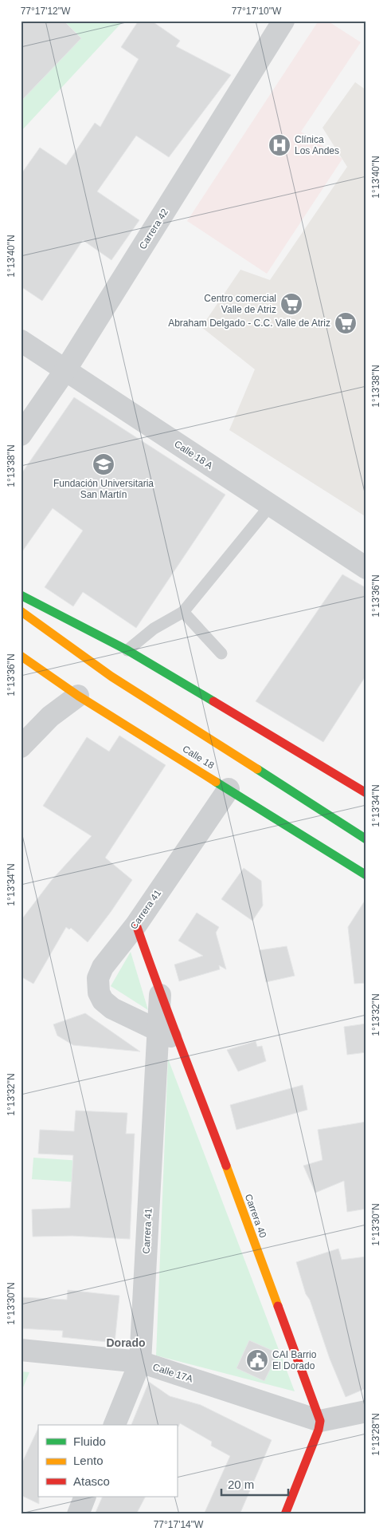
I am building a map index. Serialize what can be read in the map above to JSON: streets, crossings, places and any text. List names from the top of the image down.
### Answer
{
  "streets": {
    "main road": ["Calle 18", "Carrera 40"],
    "street": [
      "Carrera 42",
      "Calle 18 A",
      "Carrera 41",
      "Calle 17A"
    ]
  },
  "crossings": [
    ["Carrera 42", "Calle 18 A"],
    ["Calle 18", "Carrera 41"],
    ["Carrera 41", "Carrera 40"],
    ["Carrera 41", "Calle 17A"],
    ["Carrera 40", "Calle 17A"]
  ],
  "districts": ["Dorado"],
  "places": {
    "hospital": ["Clínica Los Andes"],
    "supermarket": ["Centro comercial Valle de Atriz", "Abraham Delgado - C.C. Valle de Atriz"],
    "school or university": ["Fundación Universitaria San Martín"],
    "public building": ["CAI Barrio El Dorado"]
  },
  "legend": ["Fluido", "Lento", "Atasco"],
  "scale_bar": "20 m",
  "coordinates": [
    "77°17'12\"W",
    "77°17'10\"W",
    "1°13'40\"N",
    "1°13'38\"N",
    "1°13'36\"N",
    "1°13'34\"N",
    "1°13'32\"N",
    "1°13'30\"N",
    "1°13'28\"N",
    "77°17'14\"W"
  ]
}
